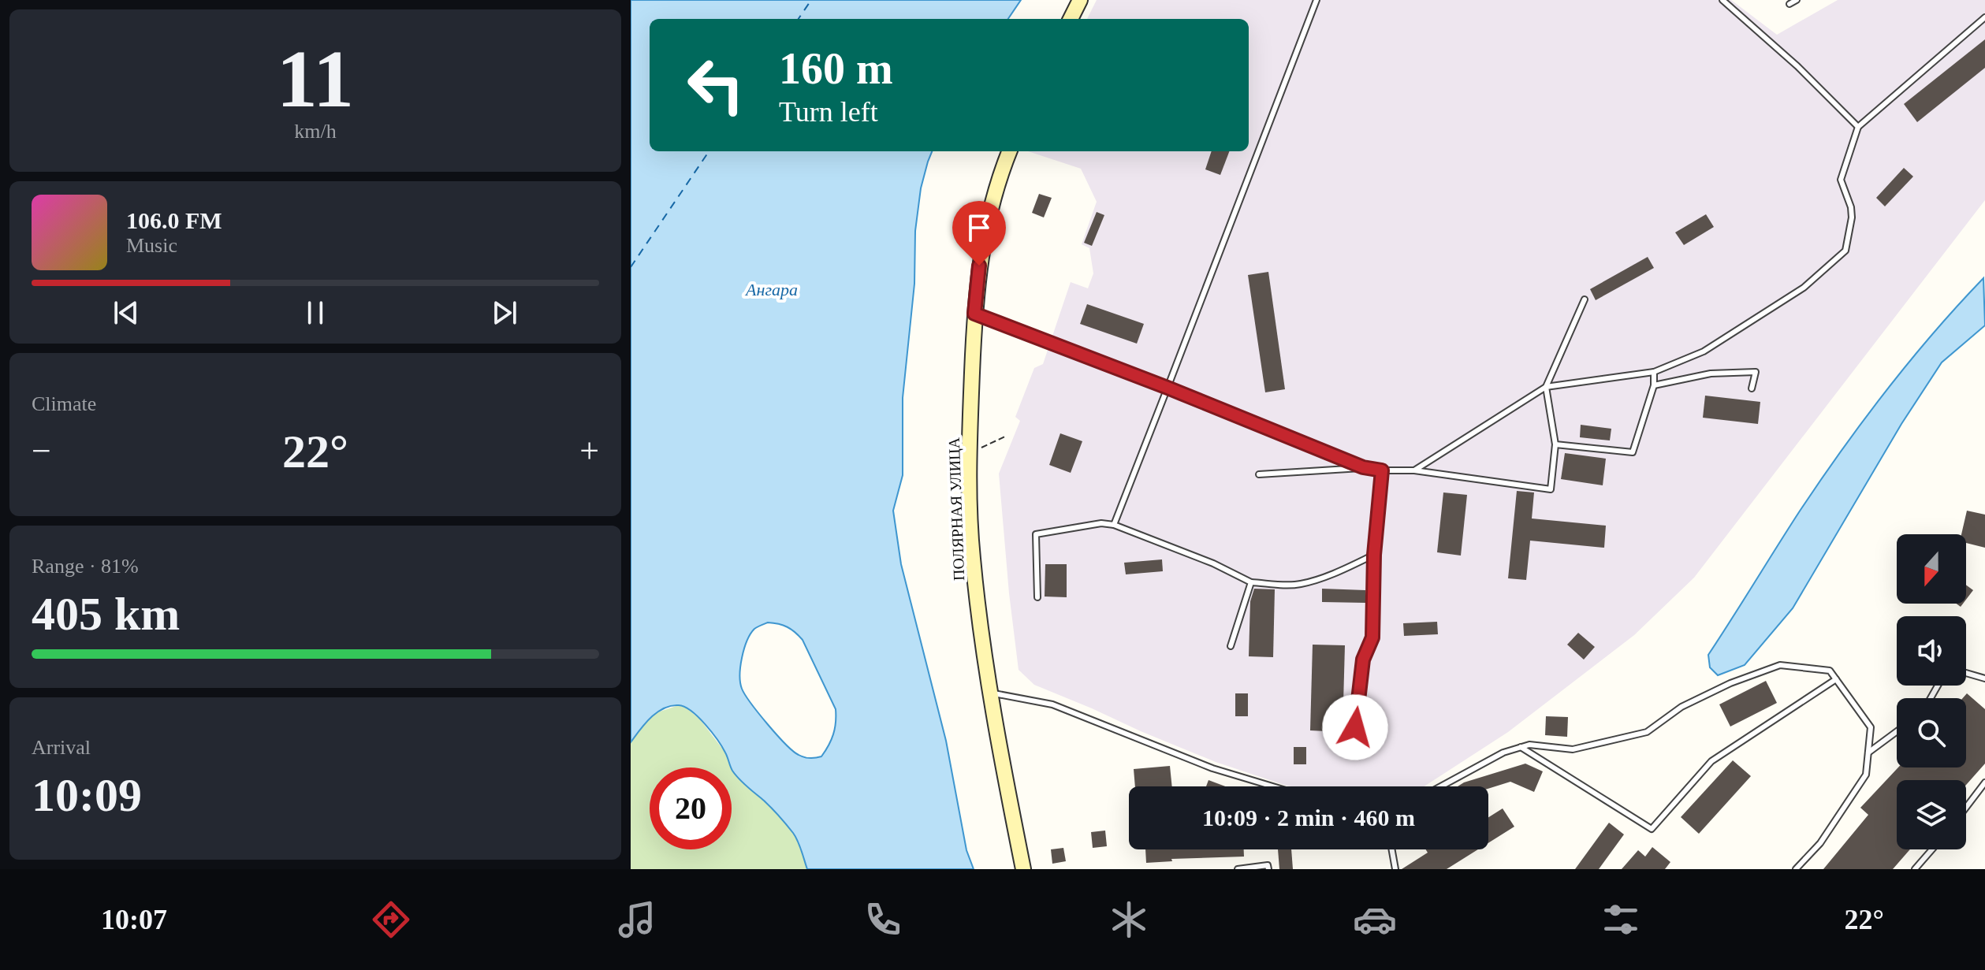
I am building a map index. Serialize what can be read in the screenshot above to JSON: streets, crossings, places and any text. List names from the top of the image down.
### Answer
{
  "streets": {
    "main road": ["ПОЛЯРНАЯ УЛИЦА"]
  },
  "water": ["Ангара"],
  "north": "bottom",
  "page": {
    "tile": [
      ["11", "km/h"],
      "Climate",
      ["Range · 81%", "405 km"],
      ["Arrival", "10:09"]
    ],
    "turn": ["160 m", "Turn left"],
    "song": ["106.0 FM", "Music"],
    "heat": ["−", "22°", "+"],
    "limit": "20",
    "trip": "10:09 · 2 min · 460 m",
    "tabs": ["10:07", "22°"]
  }
}
